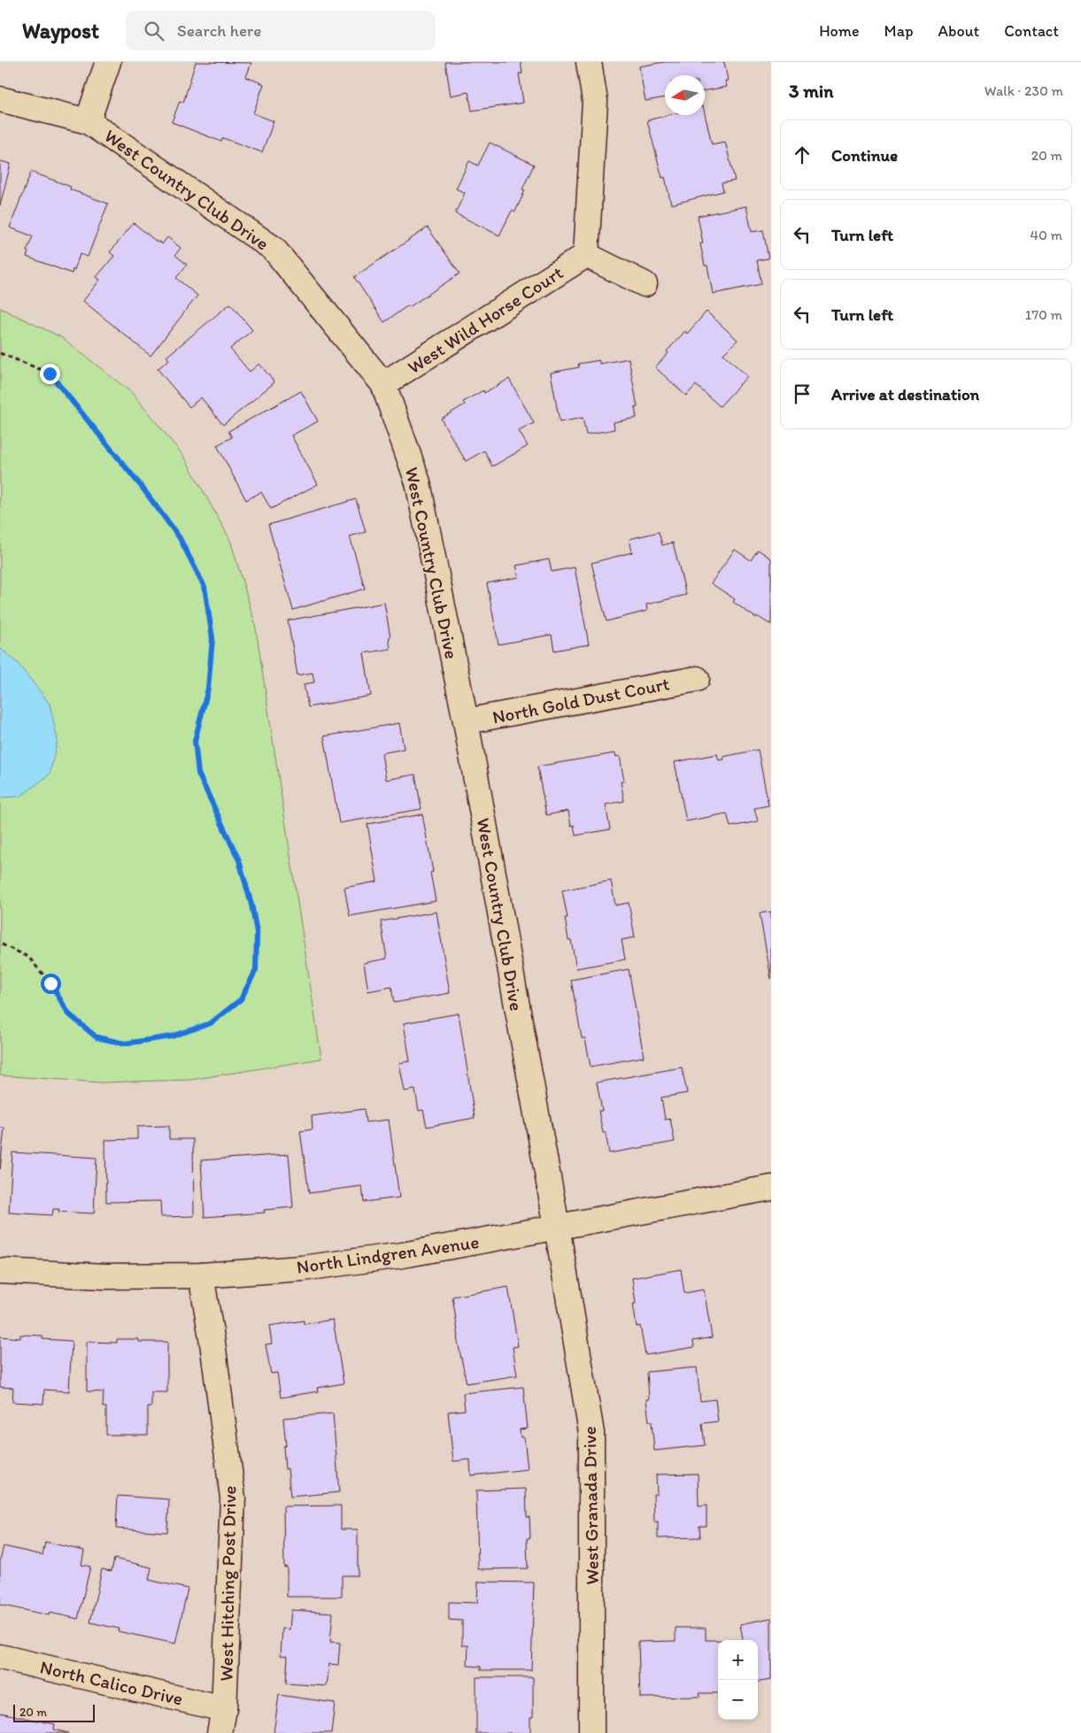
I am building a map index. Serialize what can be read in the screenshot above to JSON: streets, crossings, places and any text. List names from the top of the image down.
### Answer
{
  "streets": {
    "street": [
      "West Country Club Drive",
      "West Wild Horse Court",
      "North Gold Dust Court",
      "North Lindgren Avenue",
      "West Granada Drive",
      "West Hitching Post Drive",
      "North Calico Drive"
    ]
  },
  "crossings": [
    ["West Country Club Drive", "West Wild Horse Court"],
    ["West Country Club Drive", "North Gold Dust Court"],
    ["West Country Club Drive", "North Lindgren Avenue"],
    ["West Country Club Drive", "West Granada Drive"],
    ["North Lindgren Avenue", "West Granada Drive"],
    ["North Lindgren Avenue", "West Hitching Post Drive"],
    ["West Hitching Post Drive", "North Calico Drive"]
  ],
  "scale_bar": "20 m",
  "north": "left",
  "page": {
    "header": "Waypost",
    "search": "Search here",
    "nav": [
      "Home",
      "Map",
      "About",
      "Contact"
    ],
    "heading": ["3 min", "Walk · 230 m"],
    "list": [
      ["Continue", "20 m"],
      ["Turn left", "40 m"],
      ["Turn left", "170 m"],
      "Arrive at destination"
    ],
    "map_buttons": ["+", "−"],
    "scale": "20 m"
  }
}
